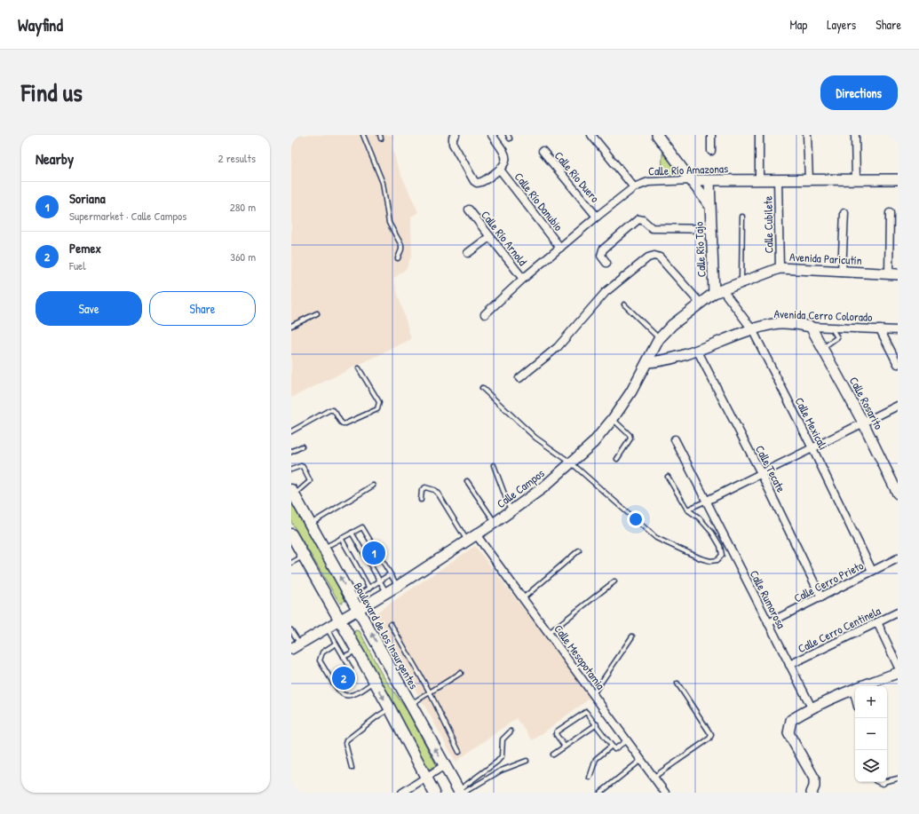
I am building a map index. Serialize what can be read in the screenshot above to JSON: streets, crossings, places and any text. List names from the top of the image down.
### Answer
{
  "streets": {
    "main road": ["Boulevard de los Insurgentes"],
    "street": [
      "Calle Río Amazonas",
      "Calle Río Duero",
      "Calle Río Danubio",
      "Calle Cubilete",
      "Calle Río Arnold",
      "Calle Río Tajo",
      "Avenida Paricutín",
      "Avenida Cerro Colorado",
      "Calle Rosarito",
      "Calle Mexicali",
      "Calle Tecate",
      "Calle Campos",
      "Calle Cerro Prieto",
      "Calle Rumorosa",
      "Calle Cerro Centinela",
      "Calle Mesopotamia"
    ]
  },
  "crossings": [
    ["Calle Río Amazonas", "Calle Río Duero"],
    ["Calle Río Amazonas", "Calle Río Danubio"],
    ["Calle Río Amazonas", "Calle Cubilete"],
    ["Calle Río Amazonas", "Calle Río Arnold"],
    ["Calle Río Amazonas", "Calle Río Tajo"],
    ["Calle Cubilete", "Avenida Paricutín"],
    ["Calle Río Tajo", "Avenida Paricutín"],
    ["Calle Río Tajo", "Calle Mexicali"],
    ["Calle Río Tajo", "Calle Campos"],
    ["Avenida Paricutín", "Calle Mexicali"],
    ["Avenida Paricutín", "Calle Campos"],
    ["Avenida Cerro Colorado", "Calle Rosarito"],
    ["Avenida Cerro Colorado", "Calle Mexicali"],
    ["Avenida Cerro Colorado", "Calle Tecate"],
    ["Avenida Cerro Colorado", "Calle Campos"],
    ["Calle Mexicali", "Calle Campos"],
    ["Calle Mexicali", "Calle Cerro Prieto"],
    ["Calle Tecate", "Calle Cerro Prieto"],
    ["Calle Campos", "Boulevard de los Insurgentes"],
    ["Calle Campos", "Calle Mesopotamia"],
    ["Calle Cerro Prieto", "Calle Rumorosa"],
    ["Calle Rumorosa", "Calle Cerro Centinela"]
  ],
  "page": {
    "header": "Wayfind",
    "nav": ["Map", "Layers", "Share"],
    "title": "Find us",
    "buttons": [
      "Directions",
      ["Save", "Share"]
    ],
    "heading": ["Nearby", "2 results"],
    "list": [
      {
        "mark": "1",
        "name": "Soriana",
        "note": "Supermarket · Calle Campos",
        "value": "280 m"
      },
      {
        "mark": "2",
        "name": "Pemex",
        "note": "Fuel",
        "value": "360 m"
      }
    ],
    "pins": ["1", "2"],
    "map_buttons": ["+", "−"]
  }
}
